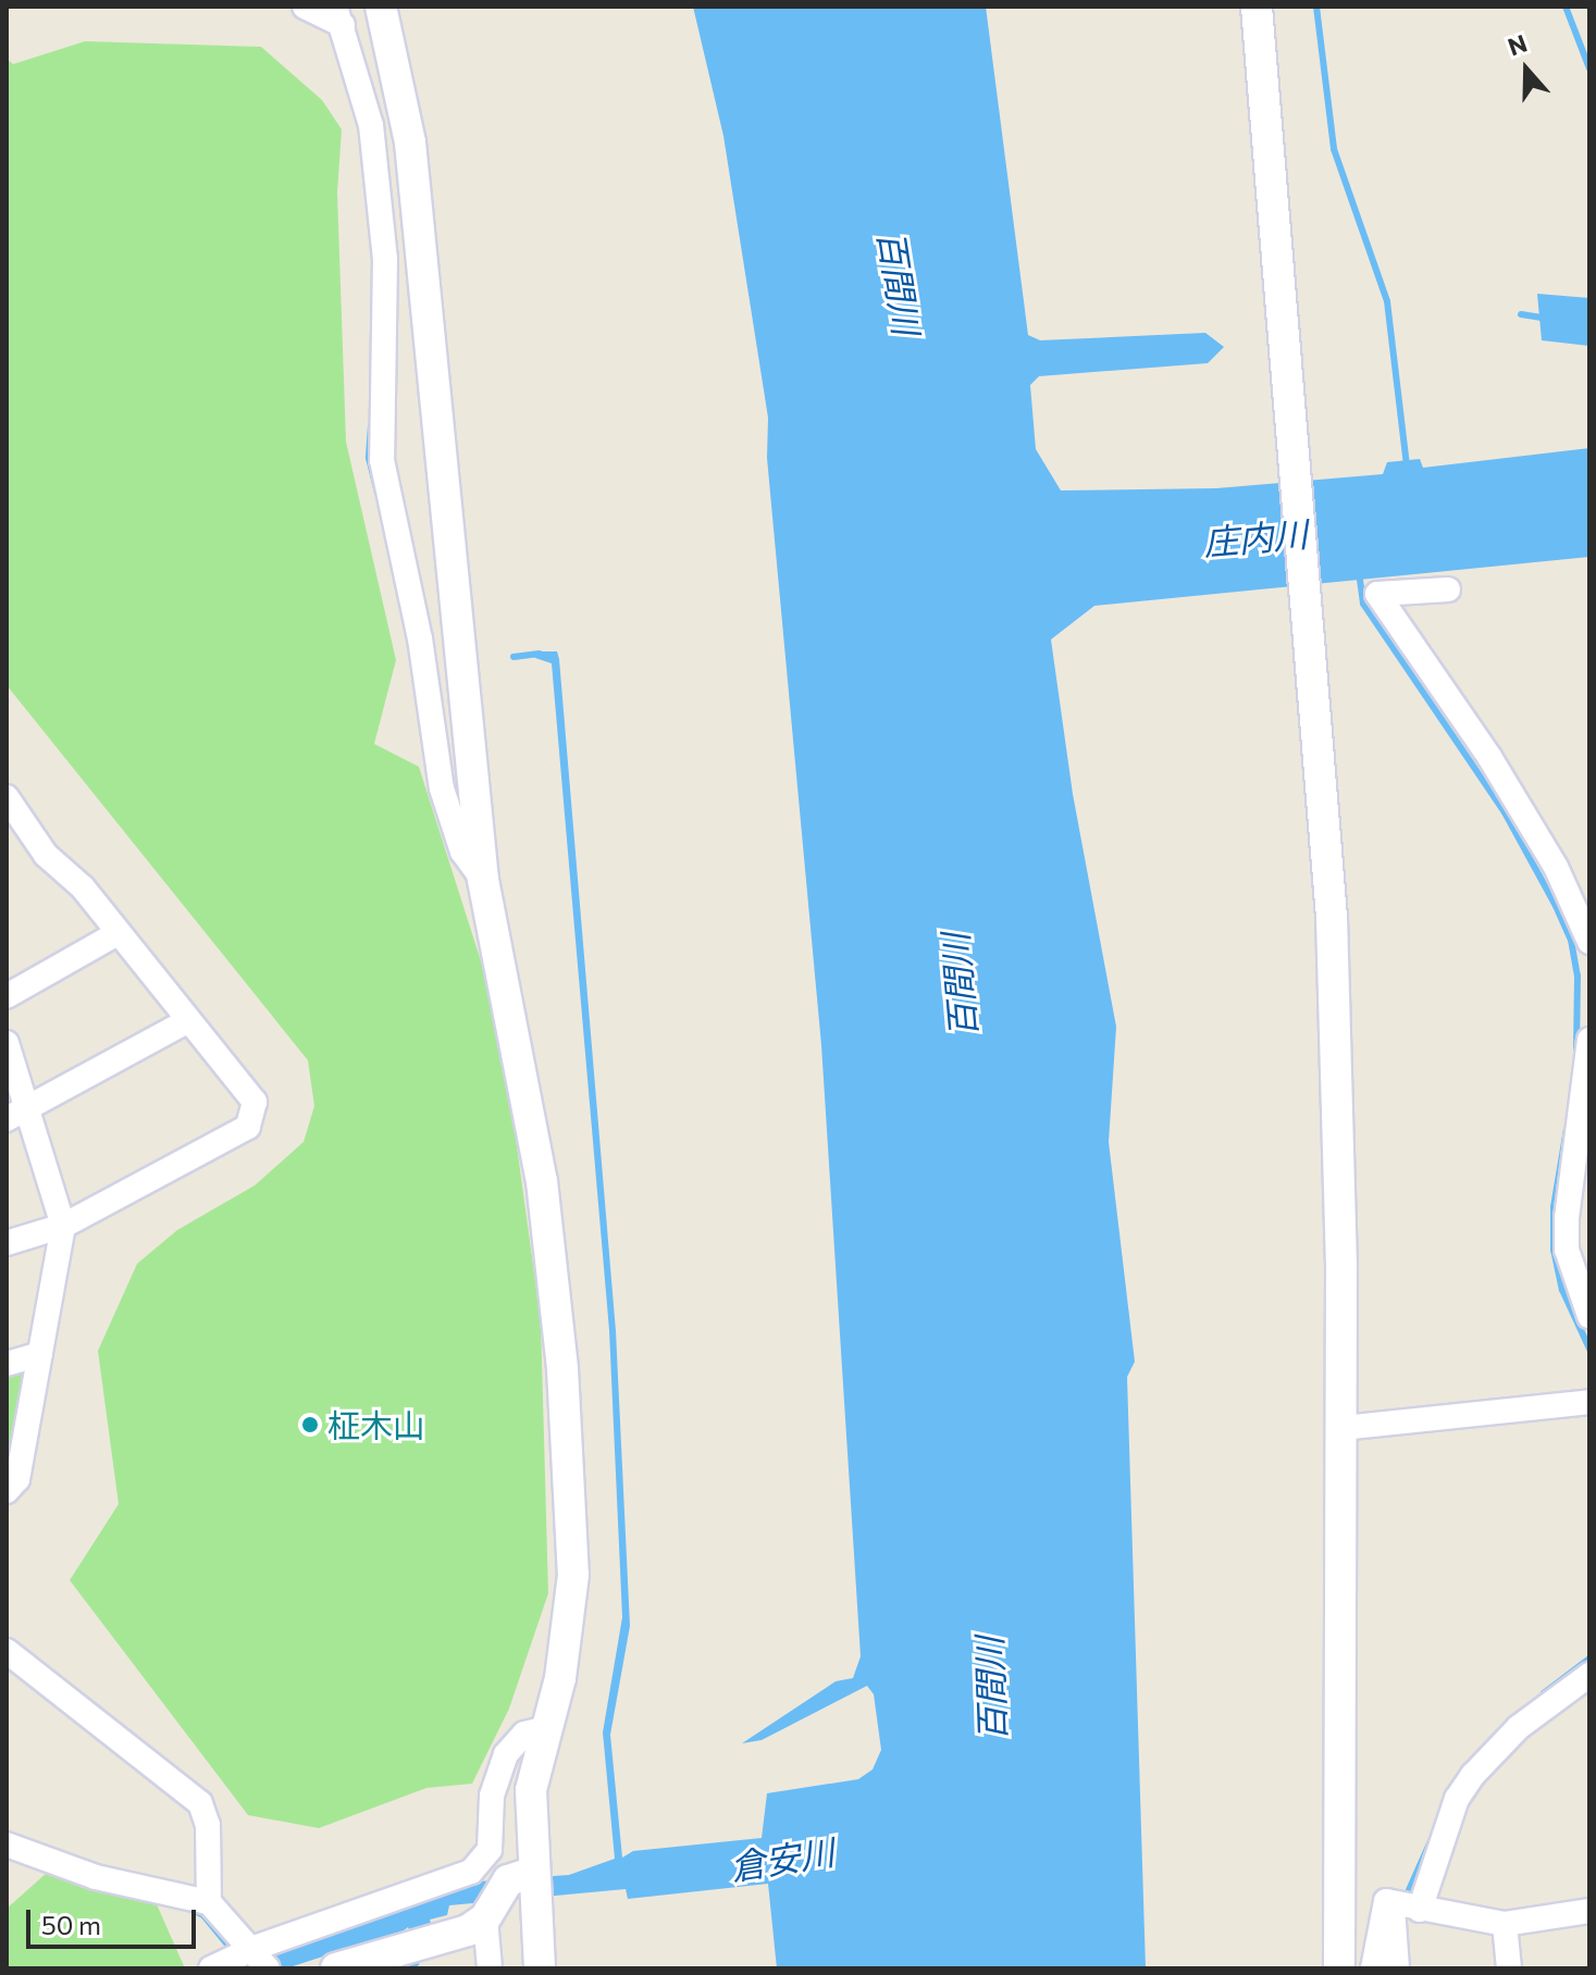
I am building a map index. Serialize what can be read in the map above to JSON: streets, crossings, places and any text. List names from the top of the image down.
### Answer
{
  "water": ["百間川", "庄内川", "倉安川"],
  "places": ["柾木山"],
  "scale_bar": "50 m",
  "north": "top"
}
